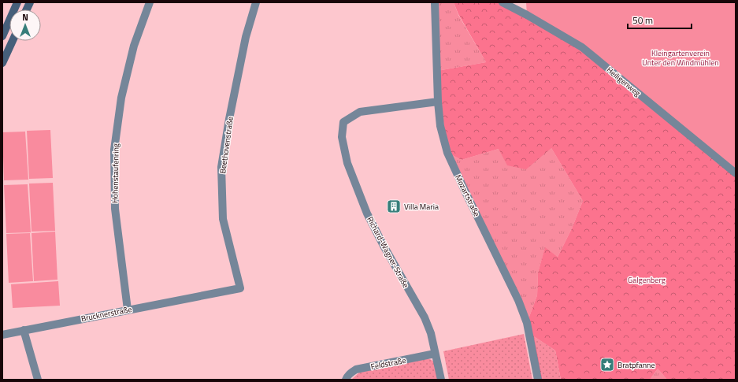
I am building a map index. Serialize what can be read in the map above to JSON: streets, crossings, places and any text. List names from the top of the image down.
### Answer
{
  "streets": {
    "street": [
      "Heiligenweg",
      "Beethovenstraße",
      "Hohenstaufenring",
      "Mozartstraße",
      "Richard-Wagner-Straße",
      "Brucknerstraße",
      "Feldstraße"
    ]
  },
  "crossings": [
    ["Beethovenstraße", "Brucknerstraße"],
    ["Hohenstaufenring", "Brucknerstraße"],
    ["Mozartstraße", "Richard-Wagner-Straße"],
    ["Richard-Wagner-Straße", "Feldstraße"]
  ],
  "parks": ["Kleingartenverein Unter den Windmühlen", "Galgenberg"],
  "places": {
    "building": ["Villa Maria"],
    "place": ["Bratpfanne"]
  },
  "scale_bar": "50 m",
  "north": "top"
}
